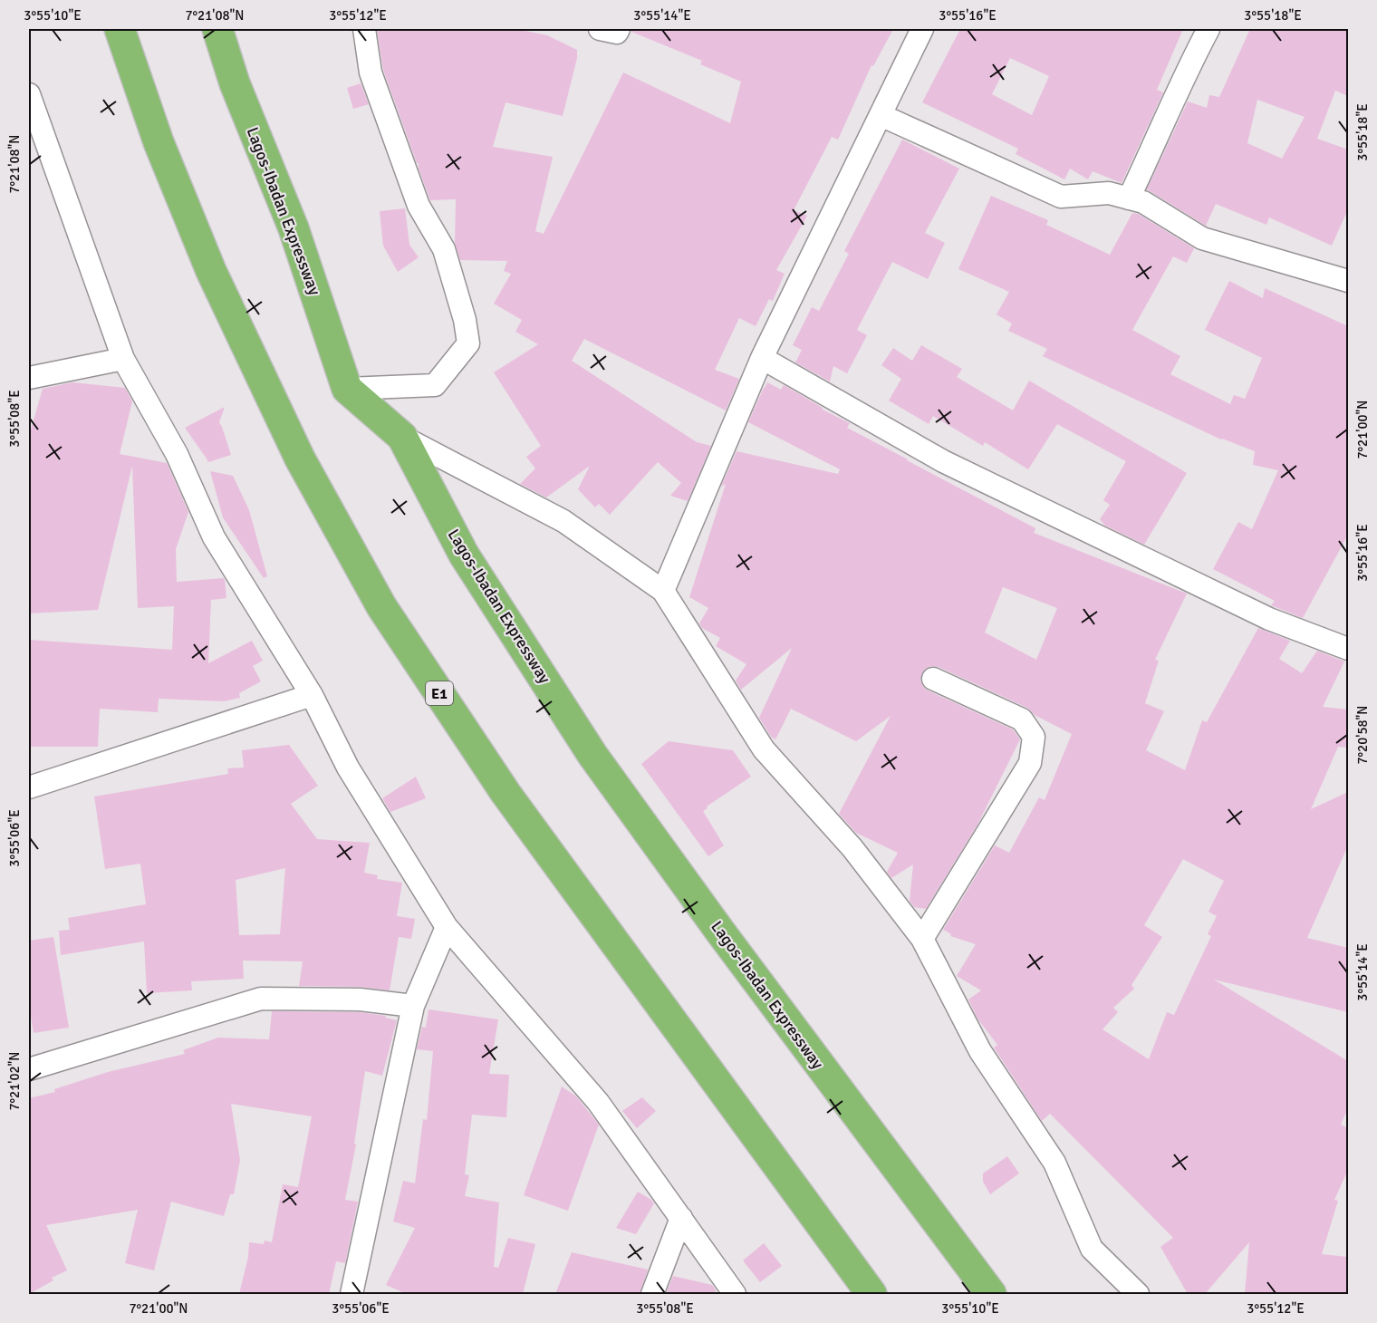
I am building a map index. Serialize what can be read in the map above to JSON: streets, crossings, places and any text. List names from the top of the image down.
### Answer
{
  "streets": {
    "highway": ["Lagos-Ibadan Expressway", "E1"]
  },
  "coordinates": [
    "3°55'10\"E",
    "7°21'08\"N",
    "3°55'12\"E",
    "3°55'14\"E",
    "3°55'16\"E",
    "3°55'18\"E",
    "3°55'08\"E",
    "7°21'00\"N",
    "7°20'58\"N",
    "3°55'06\"E",
    "7°21'02\"N"
  ]
}
